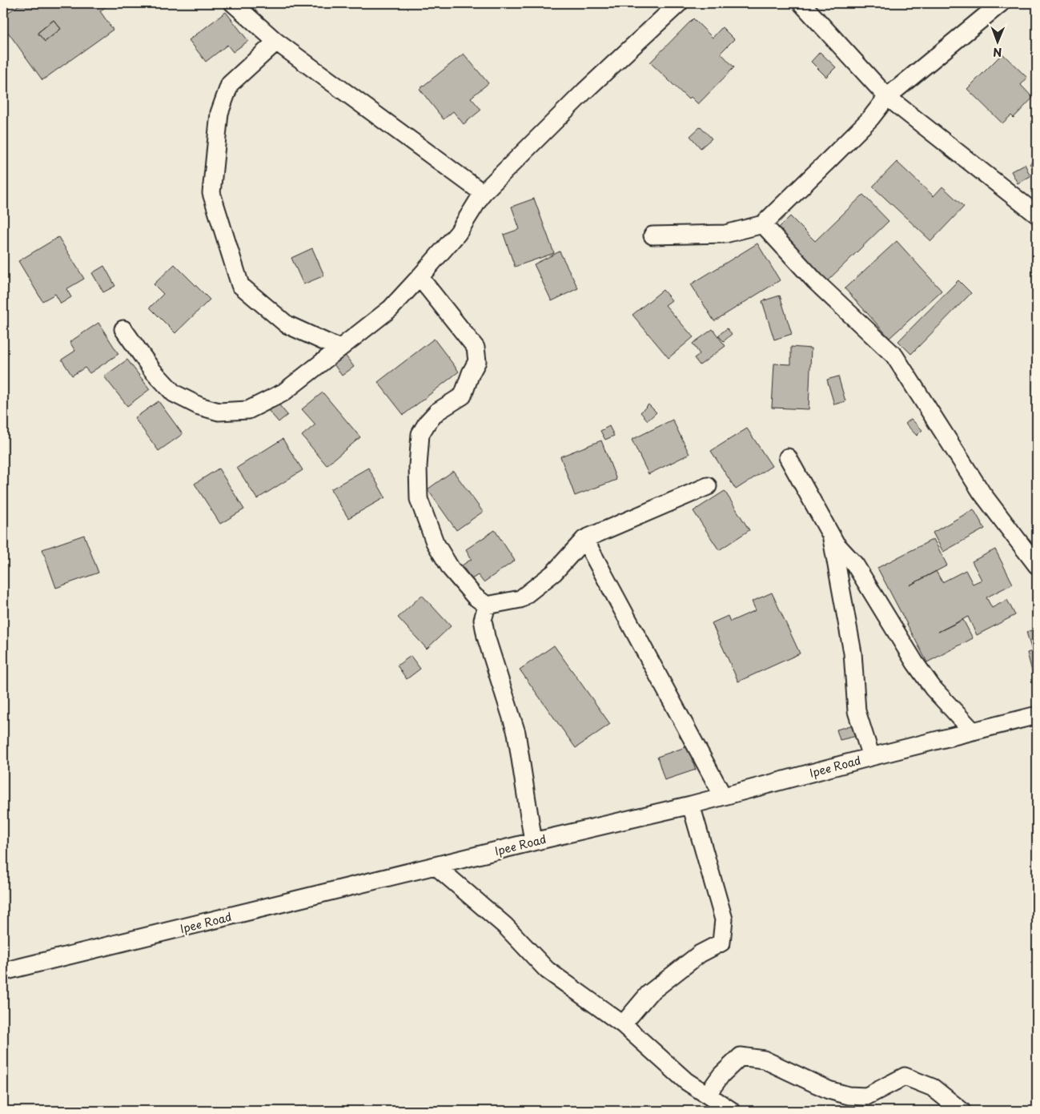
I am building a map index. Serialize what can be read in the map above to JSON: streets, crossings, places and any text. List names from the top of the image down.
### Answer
{
  "streets": {
    "street": ["Ipee Road"]
  },
  "north": "bottom"
}
